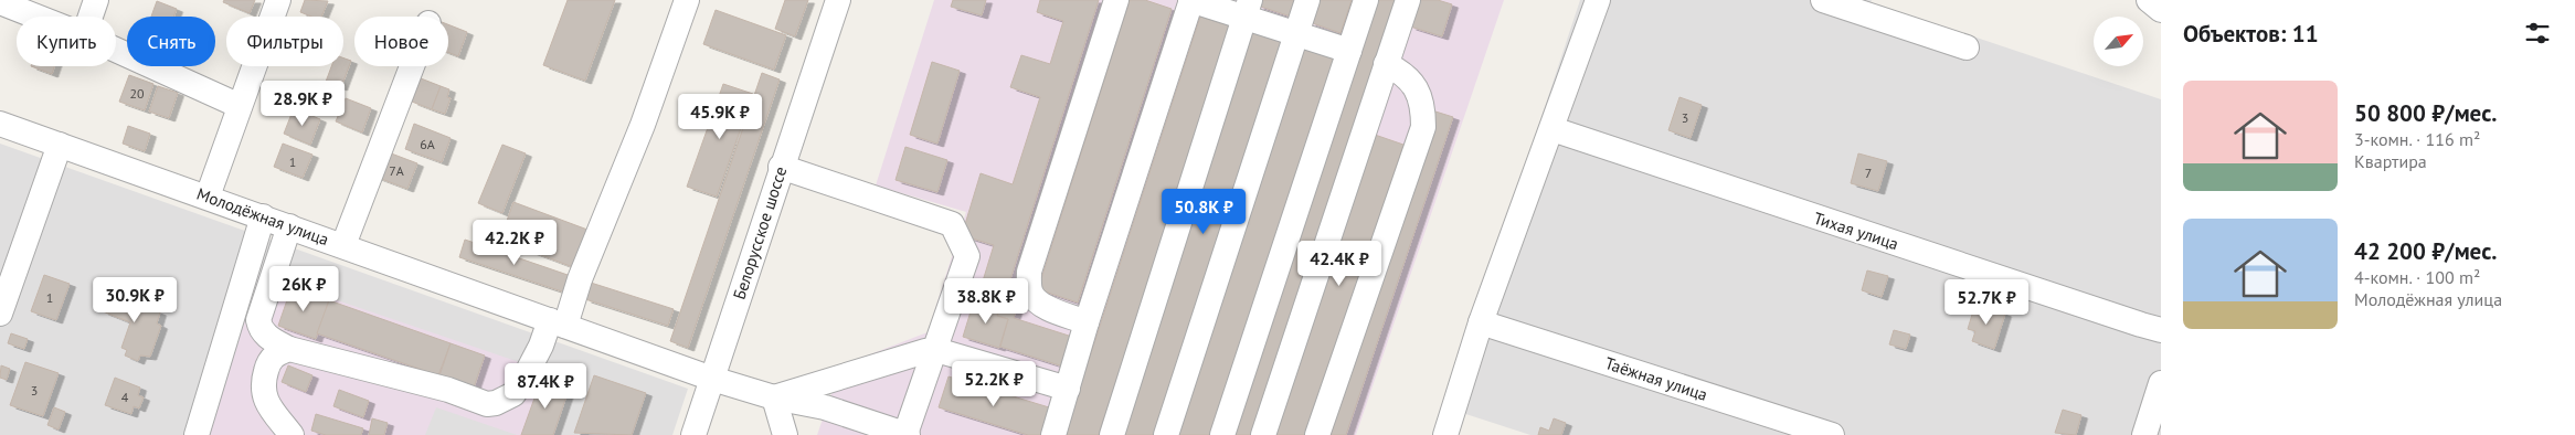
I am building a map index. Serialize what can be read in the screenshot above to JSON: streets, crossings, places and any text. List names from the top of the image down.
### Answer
{
  "streets": {
    "street": [
      "Молодёжная улица",
      "Тихая улица",
      "Белорусское шоссе",
      "Таёжная улица"
    ]
  },
  "crossings": [
    ["Молодёжная улица", "Белорусское шоссе"]
  ],
  "house_numbers": [
    "20",
    "3",
    "6А",
    "1",
    "7А",
    "7",
    "1",
    "3",
    "4"
  ],
  "north": "top right",
  "page": {
    "heading": "Объектов: 11",
    "chip": [
      "Купить",
      "Снять",
      "Фильтры",
      "Новое"
    ],
    "list": [
      {
        "name": "50 800 ₽/мес.",
        "note": "3-комн. · 116 m² · Квартира"
      },
      {
        "name": "42 200 ₽/мес.",
        "note": "4-комн. · 100 m² · Молодёжная улица"
      }
    ],
    "price": [
      "28.9K ₽",
      "45.9K ₽",
      "50.8K ₽",
      "42.2K ₽",
      "42.4K ₽",
      "26K ₽",
      "30.9K ₽",
      "38.8K ₽",
      "52.7K ₽",
      "52.2K ₽",
      "87.4K ₽"
    ]
  }
}
